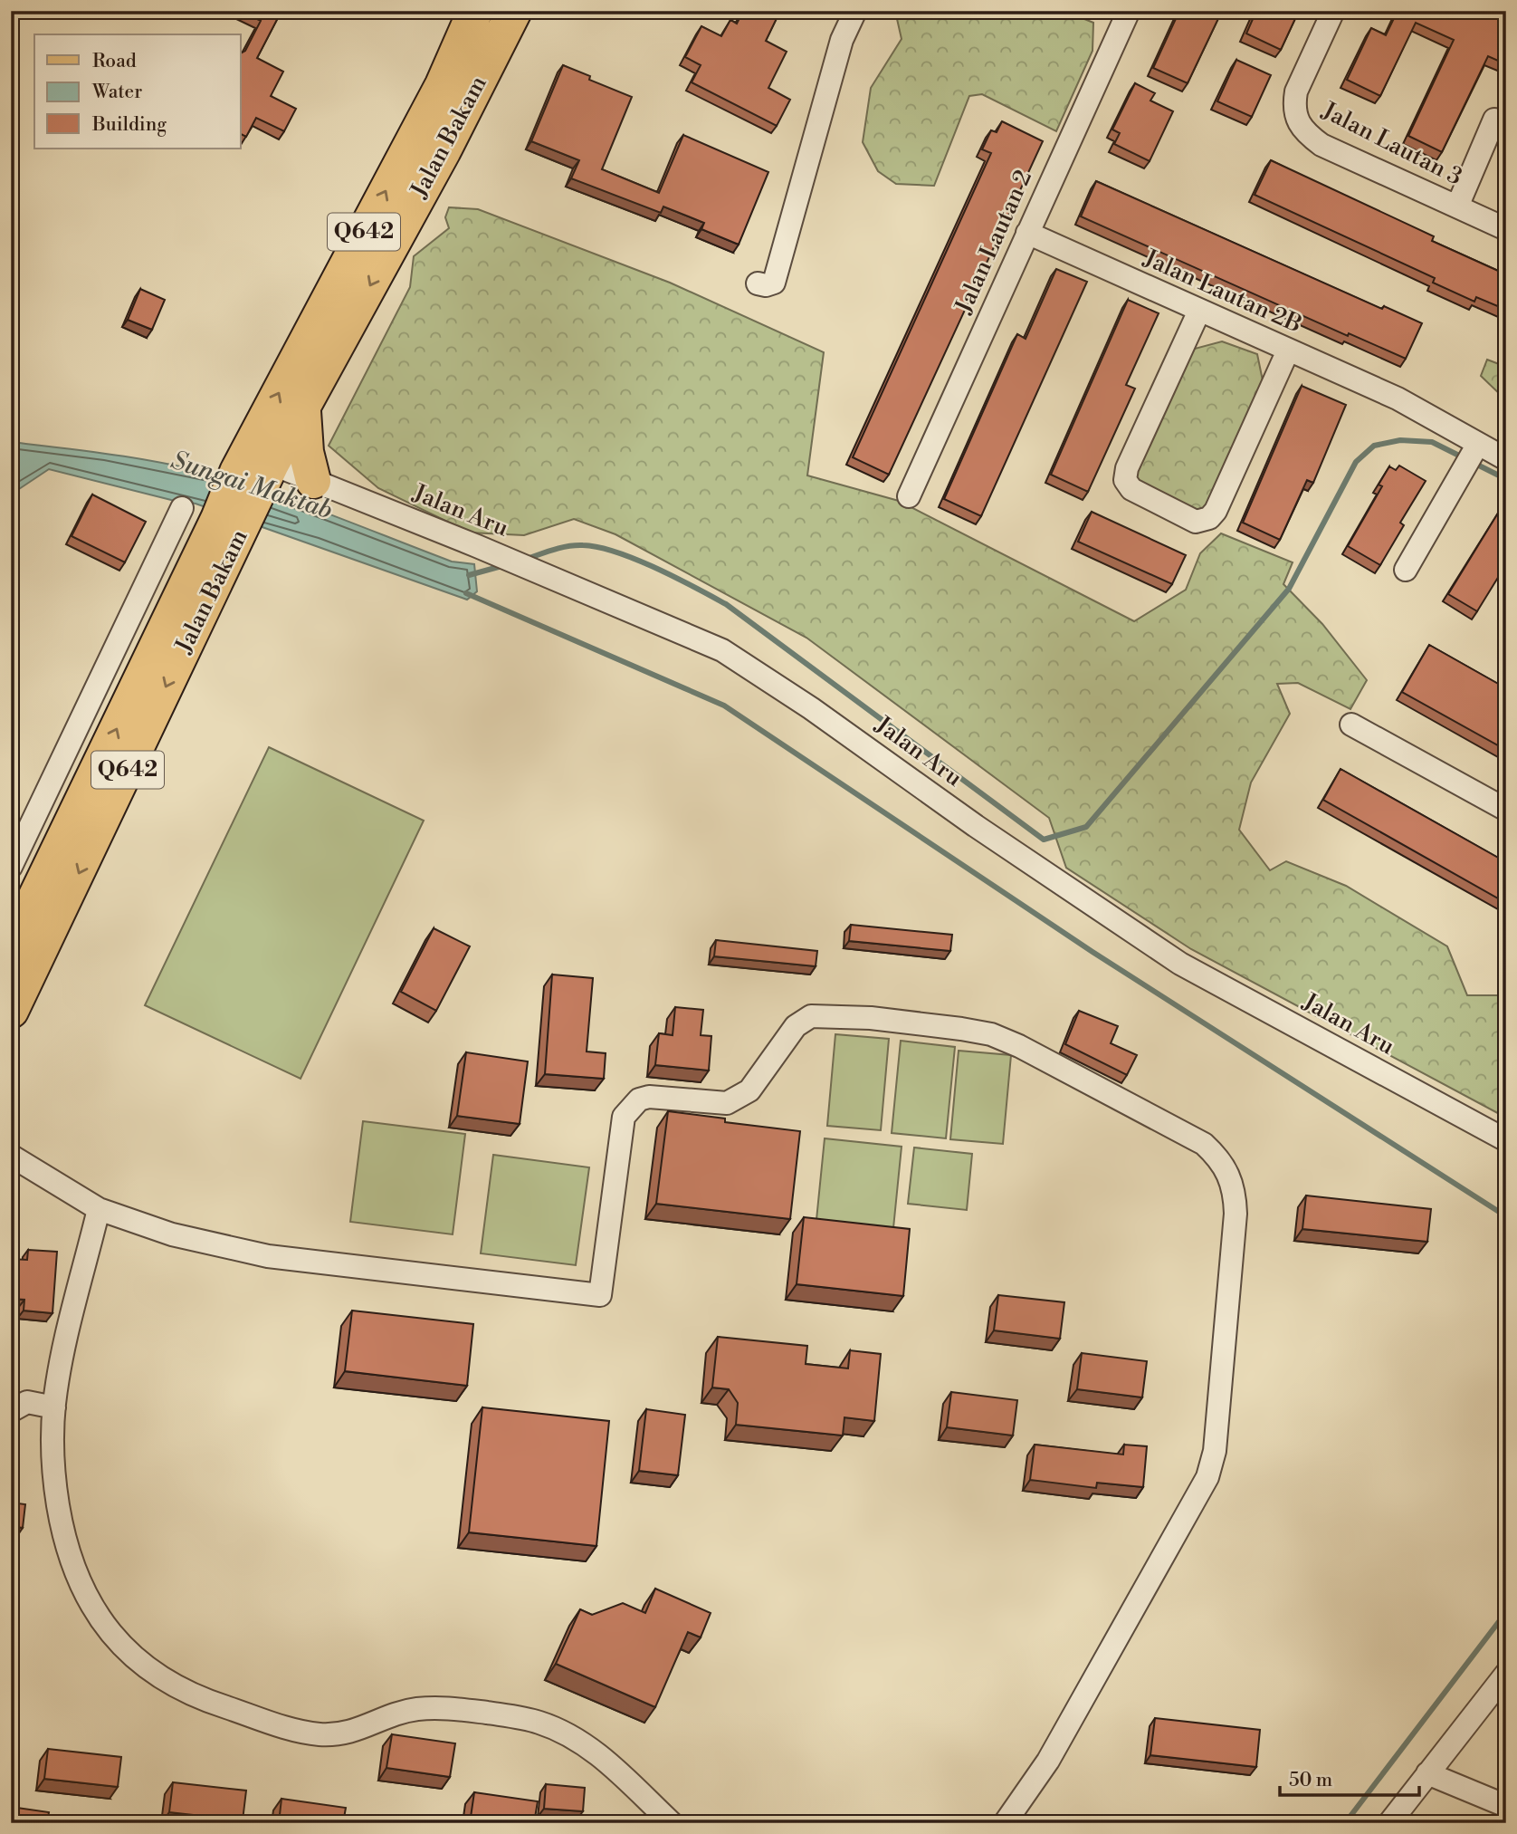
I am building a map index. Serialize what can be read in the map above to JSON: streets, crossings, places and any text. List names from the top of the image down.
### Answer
{
  "streets": {
    "main road": ["Jalan Bakam", "Q642"],
    "street": [
      "Jalan Lautan 3",
      "Jalan Lautan 2",
      "Jalan Lautan 2B",
      "Jalan Aru"
    ]
  },
  "crossings": [
    ["Jalan Bakam", "Jalan Aru"],
    ["Jalan Lautan 2", "Jalan Lautan 2B"]
  ],
  "water": ["Sungai Maktab"],
  "legend": ["Road", "Water", "Building"],
  "scale_bar": "50 m"
}
